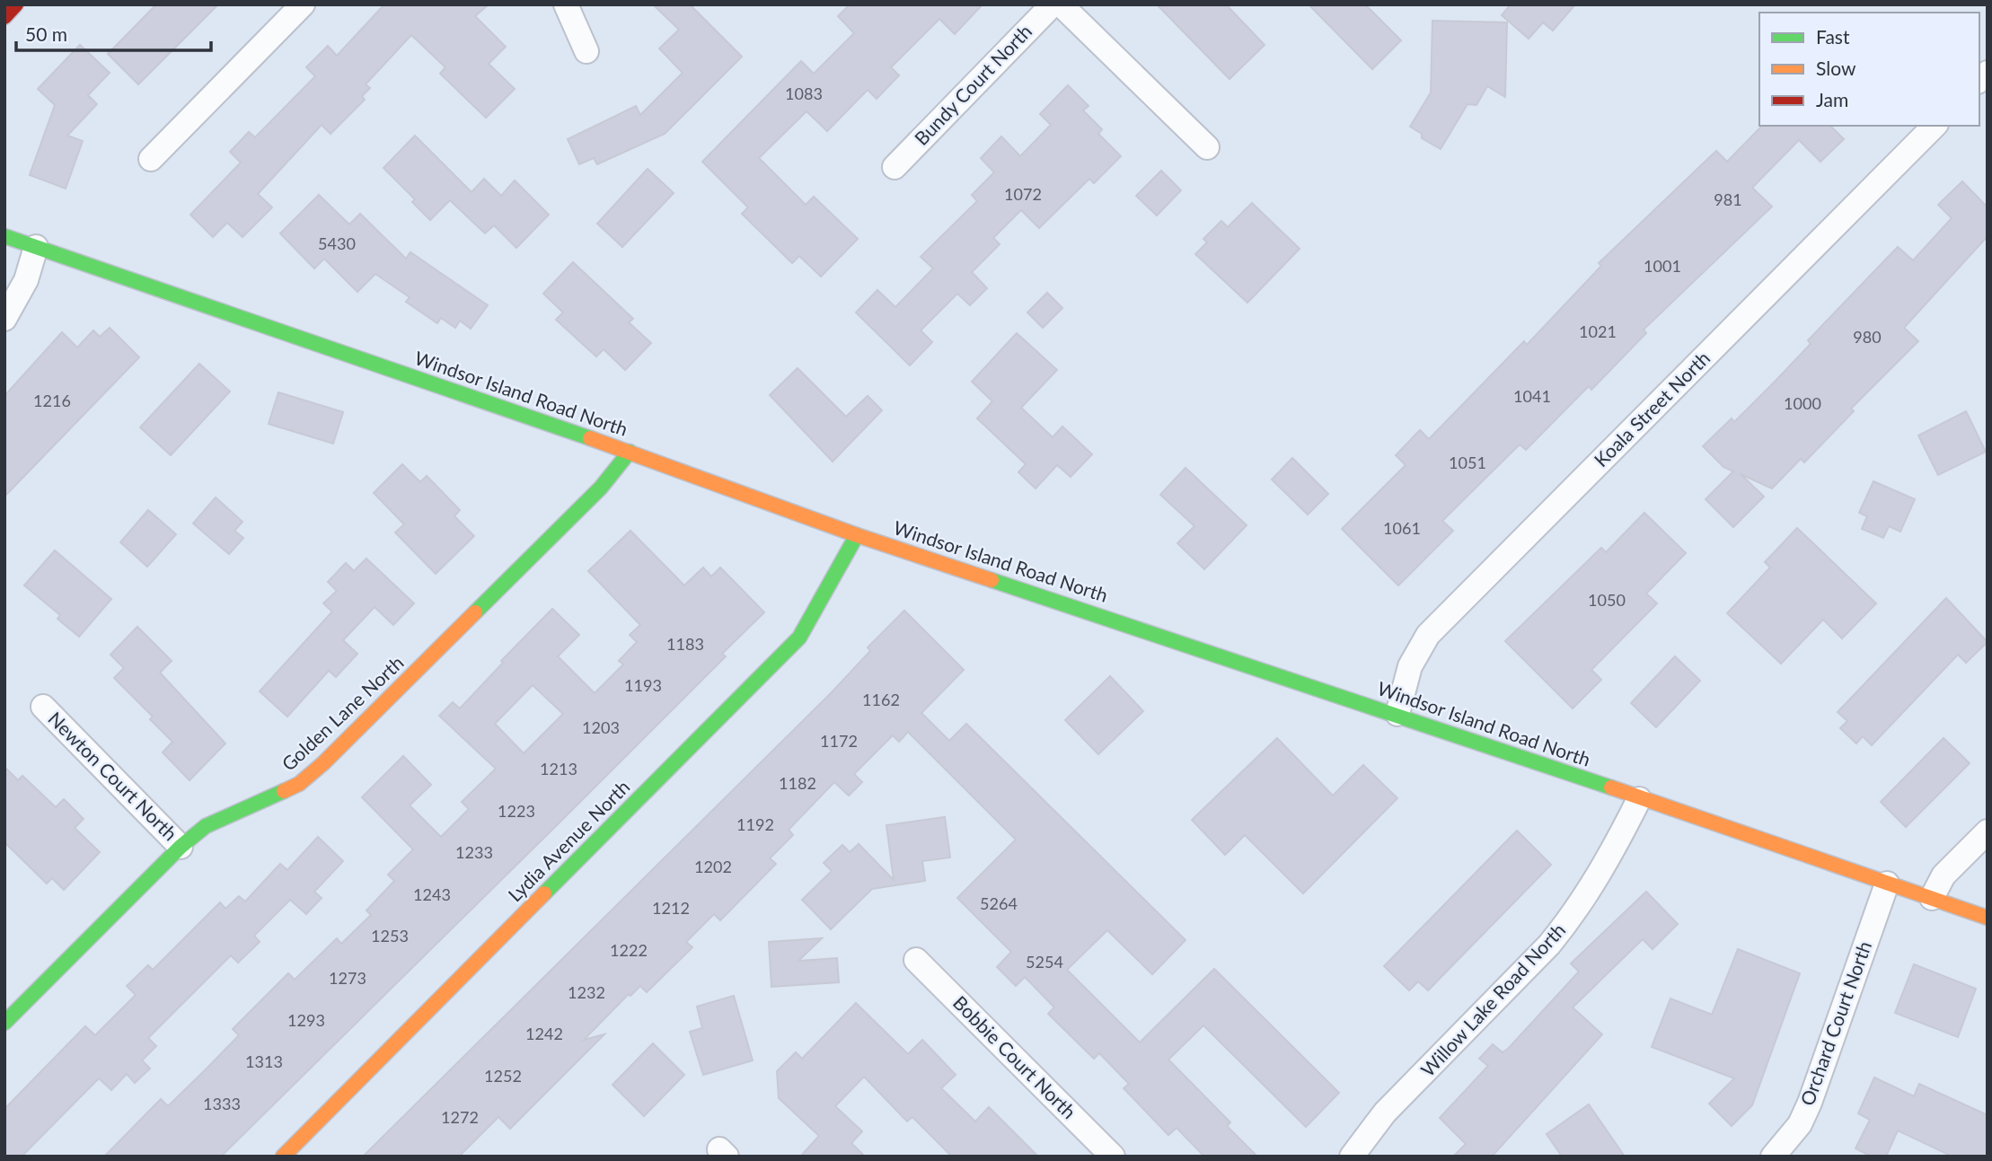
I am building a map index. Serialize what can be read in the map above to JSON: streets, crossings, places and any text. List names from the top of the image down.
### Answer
{
  "streets": {
    "street": [
      "Bundy Court North",
      "Windsor Island Road North",
      "Koala Street North",
      "Golden Lane North",
      "Newton Court North",
      "Lydia Avenue North",
      "Willow Lake Road North",
      "Orchard Court North",
      "Bobbie Court North"
    ]
  },
  "crossings": [
    ["Windsor Island Road North", "Koala Street North"],
    ["Windsor Island Road North", "Golden Lane North"],
    ["Windsor Island Road North", "Lydia Avenue North"],
    ["Windsor Island Road North", "Willow Lake Road North"],
    ["Windsor Island Road North", "Orchard Court North"],
    ["Golden Lane North", "Newton Court North"]
  ],
  "house_numbers": [
    "1083",
    "1072",
    "981",
    "5430",
    "1001",
    "1021",
    "980",
    "1041",
    "1216",
    "1000",
    "1051",
    "1061",
    "1050",
    "1183",
    "1193",
    "1162",
    "1203",
    "1172",
    "1213",
    "1182",
    "1223",
    "1192",
    "1233",
    "1202",
    "1243",
    "5264",
    "1212",
    "1253",
    "1222",
    "5254",
    "1273",
    "1232",
    "1293",
    "1242",
    "1313",
    "1252",
    "1333",
    "1272"
  ],
  "legend": ["Fast", "Slow", "Jam"],
  "scale_bar": "50 m"
}
